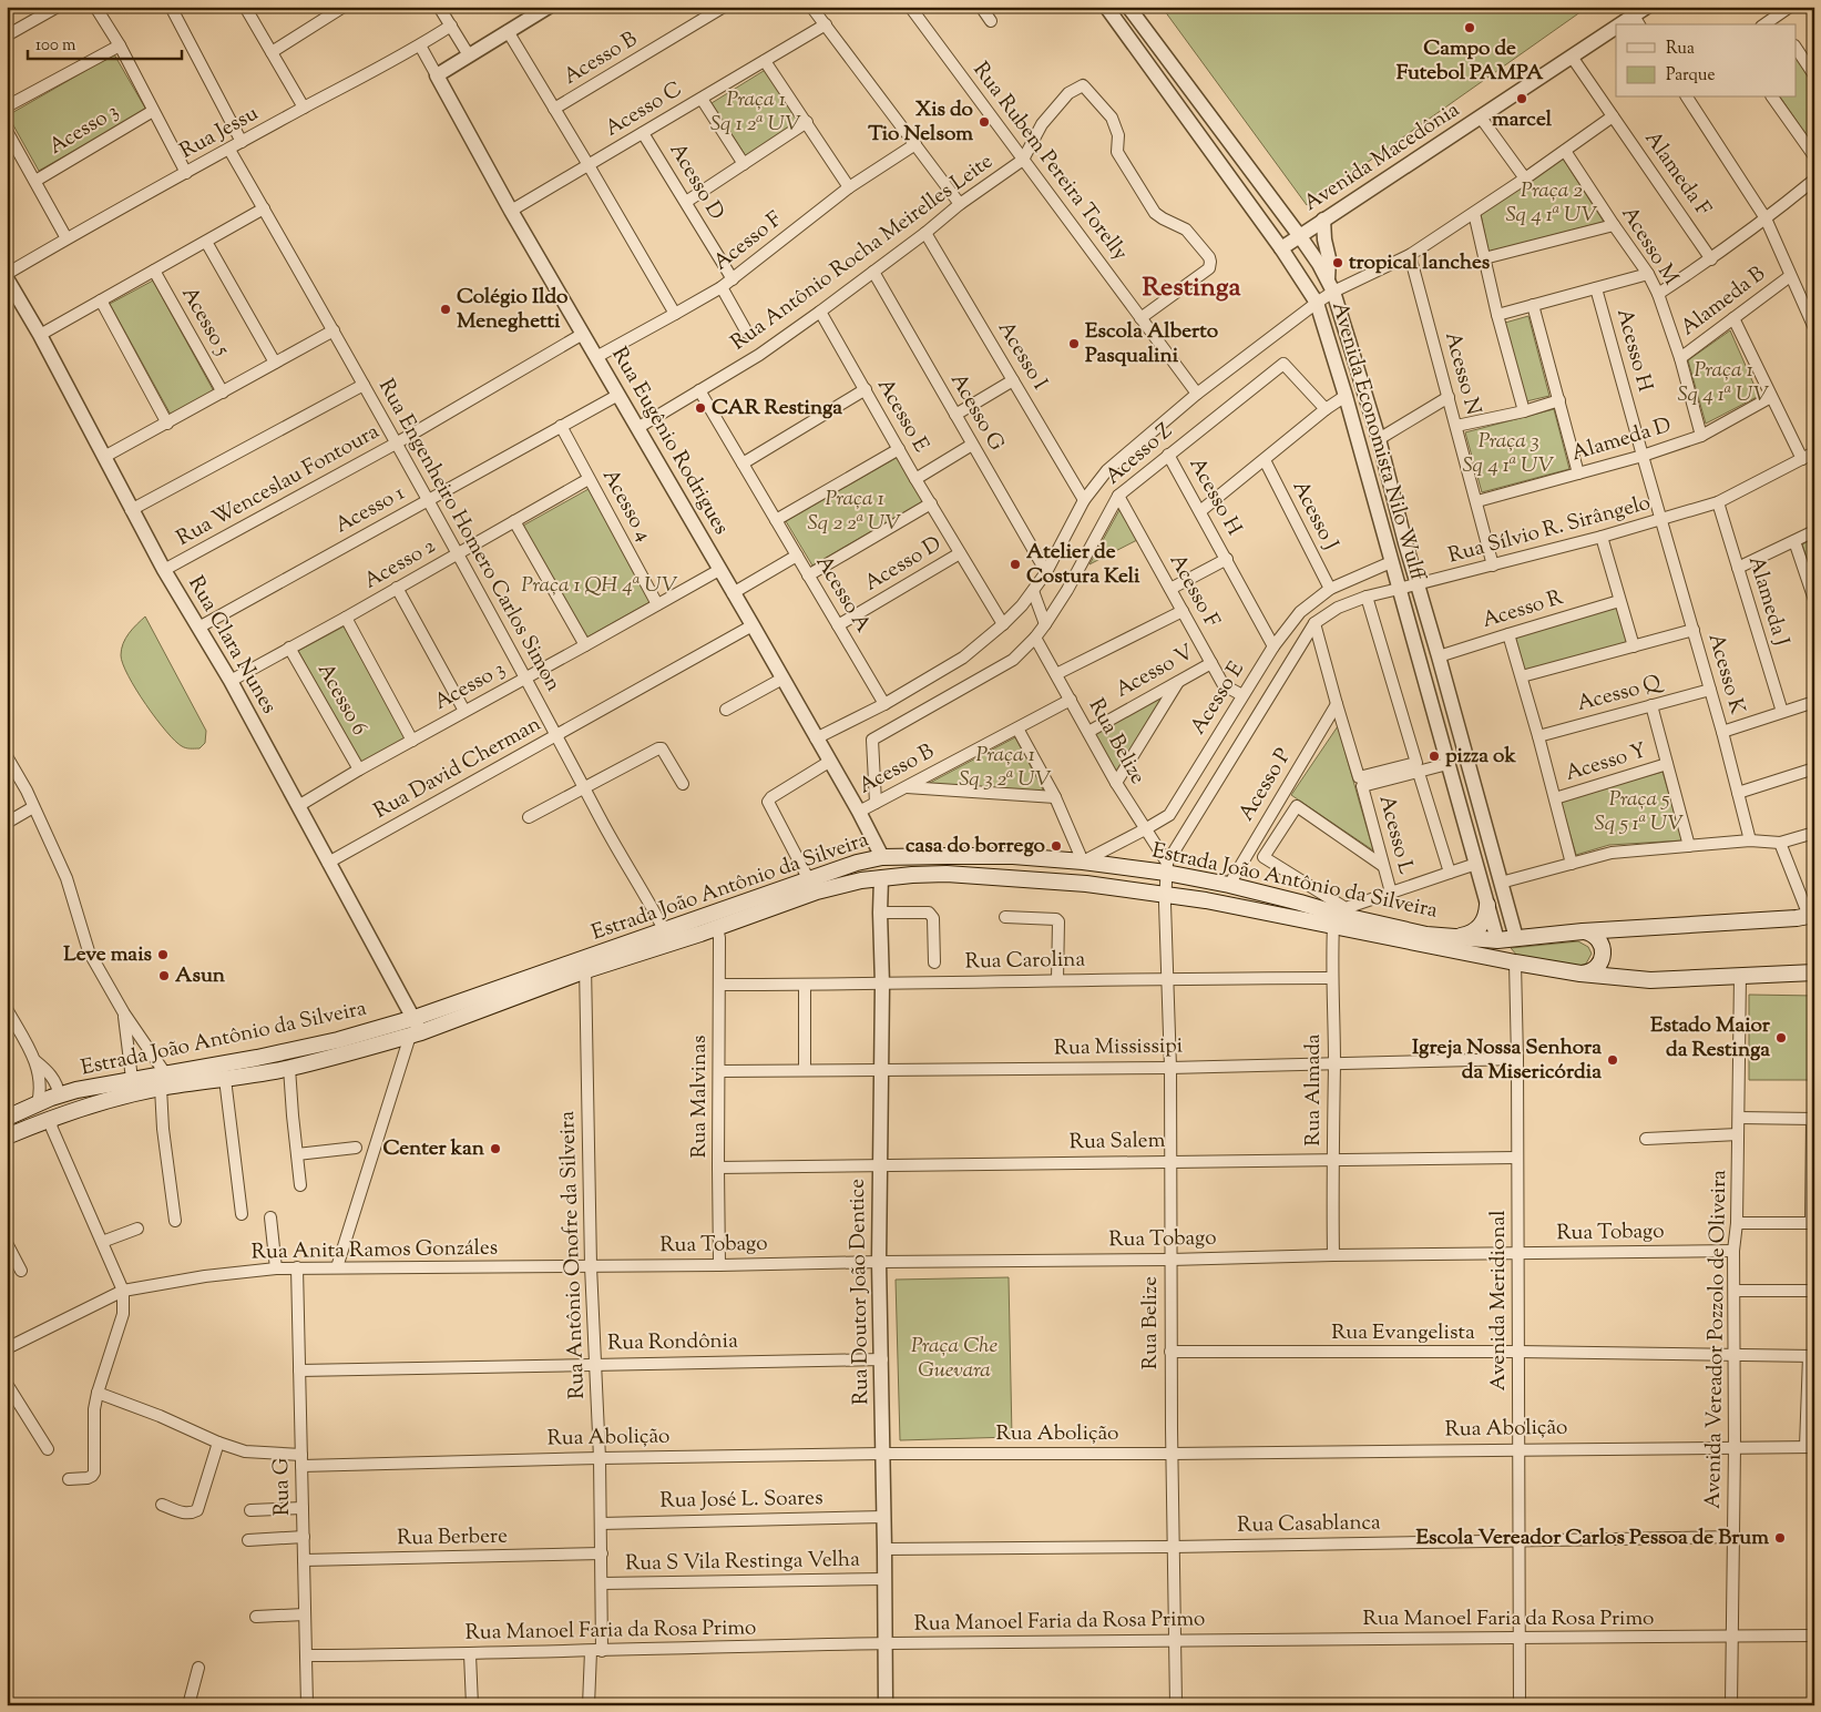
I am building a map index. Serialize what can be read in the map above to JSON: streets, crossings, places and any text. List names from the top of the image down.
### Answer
{
  "streets": {
    "main road": ["Estrada João Antônio da Silveira"],
    "street": [
      "Acesso B",
      "Acesso C",
      "Acesso 3",
      "Rua Jessu",
      "Avenida Macedônia",
      "Rua Rubem Pereira Torelly",
      "Alameda F",
      "Acesso D",
      "Acesso F",
      "Acesso M",
      "Rua Antônio Rocha Meirelles Leite",
      "Alameda B",
      "Acesso 5",
      "Acesso H",
      "Acesso I",
      "Acesso N",
      "Acesso G",
      "Acesso E",
      "Alameda D",
      "Rua Eugênio Rodrigues",
      "Avenida Economista Nilo Wulff",
      "Acesso Z",
      "Rua Wenceslau Fontoura",
      "Acesso 4",
      "Acesso 1",
      "Acesso J",
      "Rua Sílvio R. Sirângelo",
      "Rua Engenheiro Homero Carlos Simon",
      "Acesso 2",
      "Acesso A",
      "Alameda J",
      "Acesso R",
      "Rua Clara Nunes",
      "Acesso V",
      "Acesso K",
      "Acesso Q",
      "Acesso 6",
      "Rua Belize",
      "Acesso Y",
      "Rua David Cherman",
      "Acesso P",
      "Acesso L",
      "Rua Carolina",
      "Rua Mississipi",
      "Rua Almada",
      "Rua Malvinas",
      "Rua Salem",
      "Rua Tobago",
      "Rua Anita Ramos Gonzáles",
      "Rua Antônio Onofre da Silveira",
      "Rua Doutor João Dentice",
      "Avenida Meridional",
      "Rua Evangelista",
      "Avenida Vereador Pozzolo de Oliveira",
      "Rua Rondônia",
      "Rua Abolição",
      "Rua G",
      "Rua José L. Soares",
      "Rua Casablanca",
      "Rua Berbere",
      "Rua S Vila Restinga Velha",
      "Rua Manoel Faria da Rosa Primo"
    ]
  },
  "crossings": [
    ["Acesso B", "Rua Eugênio Rodrigues"],
    ["Acesso B", "Acesso Z"],
    ["Acesso B", "Rua Belize"],
    ["Acesso C", "Acesso D"],
    ["Acesso C", "Rua Eugênio Rodrigues"],
    ["Acesso 3", "Rua Eugênio Rodrigues"],
    ["Acesso 3", "Acesso 4"],
    ["Acesso 3", "Rua Engenheiro Homero Carlos Simon"],
    ["Acesso 3", "Rua Clara Nunes"],
    ["Acesso 3", "Acesso 6"],
    ["Rua Jessu", "Rua Eugênio Rodrigues"],
    ["Rua Jessu", "Rua Engenheiro Homero Carlos Simon"],
    ["Avenida Macedônia", "Alameda F"],
    ["Avenida Macedônia", "Avenida Economista Nilo Wulff"],
    ["Rua Rubem Pereira Torelly", "Rua Antônio Rocha Meirelles Leite"],
    ["Acesso D", "Acesso F"],
    ["Acesso D", "Acesso E"],
    ["Acesso D", "Acesso A"],
    ["Acesso F", "Acesso E"],
    ["Acesso F", "Rua Eugênio Rodrigues"],
    ["Acesso F", "Acesso Z"],
    ["Acesso F", "Acesso V"],
    ["Acesso M", "Alameda B"],
    ["Acesso M", "Alameda D"],
    ["Rua Antônio Rocha Meirelles Leite", "Acesso I"],
    ["Rua Antônio Rocha Meirelles Leite", "Acesso G"],
    ["Rua Antônio Rocha Meirelles Leite", "Acesso E"],
    ["Rua Antônio Rocha Meirelles Leite", "Rua Eugênio Rodrigues"],
    ["Rua Antônio Rocha Meirelles Leite", "Acesso A"],
    ["Acesso H", "Acesso E"],
    ["Acesso H", "Alameda D"],
    ["Acesso H", "Acesso Z"],
    ["Acesso H", "Rua Sílvio R. Sirângelo"],
    ["Acesso H", "Acesso K"],
    ["Acesso N", "Alameda D"],
    ["Acesso N", "Rua Sílvio R. Sirângelo"],
    ["Acesso E", "Avenida Economista Nilo Wulff"],
    ["Acesso E", "Acesso J"],
    ["Acesso E", "Rua Belize"],
    ["Acesso E", "Estrada João Antônio da Silveira"],
    ["Rua Eugênio Rodrigues", "Rua Wenceslau Fontoura"],
    ["Rua Eugênio Rodrigues", "Acesso 1"],
    ["Rua Eugênio Rodrigues", "Rua David Cherman"],
    ["Rua Eugênio Rodrigues", "Estrada João Antônio da Silveira"],
    ["Avenida Economista Nilo Wulff", "Rua Sílvio R. Sirângelo"],
    ["Avenida Economista Nilo Wulff", "Acesso R"],
    ["Avenida Economista Nilo Wulff", "Estrada João Antônio da Silveira"],
    ["Acesso Z", "Rua Belize"],
    ["Rua Wenceslau Fontoura", "Rua Engenheiro Homero Carlos Simon"],
    ["Rua Wenceslau Fontoura", "Rua Clara Nunes"],
    ["Acesso 4", "Acesso 1"],
    ["Acesso 4", "Acesso 2"],
    ["Acesso 1", "Rua Engenheiro Homero Carlos Simon"],
    ["Acesso 1", "Rua Clara Nunes"],
    ["Rua Sílvio R. Sirângelo", "Alameda J"],
    ["Rua Sílvio R. Sirângelo", "Acesso K"],
    ["Rua Sílvio R. Sirângelo", "Rua Belize"],
    ["Rua Sílvio R. Sirângelo", "Estrada João Antônio da Silveira"],
    ["Rua Engenheiro Homero Carlos Simon", "Acesso 2"],
    ["Rua Engenheiro Homero Carlos Simon", "Rua David Cherman"],
    ["Rua Engenheiro Homero Carlos Simon", "Estrada João Antônio da Silveira"],
    ["Acesso 2", "Rua Clara Nunes"],
    ["Acesso 2", "Acesso 6"],
    ["Rua Clara Nunes", "Rua David Cherman"],
    ["Rua Clara Nunes", "Estrada João Antônio da Silveira"],
    ["Acesso V", "Rua Belize"],
    ["Acesso K", "Acesso Q"],
    ["Rua Belize", "Estrada João Antônio da Silveira"],
    ["Rua Belize", "Rua Carolina"],
    ["Rua Belize", "Rua Mississipi"],
    ["Rua Belize", "Rua Salem"],
    ["Rua Belize", "Rua Tobago"],
    ["Rua Belize", "Rua Evangelista"],
    ["Rua Belize", "Rua Abolição"],
    ["Rua Belize", "Rua Casablanca"],
    ["Rua Belize", "Rua Manoel Faria da Rosa Primo"],
    ["Acesso P", "Estrada João Antônio da Silveira"],
    ["Estrada João Antônio da Silveira", "Rua Almada"],
    ["Estrada João Antônio da Silveira", "Rua Malvinas"],
    ["Estrada João Antônio da Silveira", "Rua Antônio Onofre da Silveira"],
    ["Estrada João Antônio da Silveira", "Rua Doutor João Dentice"],
    ["Estrada João Antônio da Silveira", "Avenida Meridional"],
    ["Estrada João Antônio da Silveira", "Avenida Vereador Pozzolo de Oliveira"],
    ["Rua Carolina", "Rua Almada"],
    ["Rua Carolina", "Rua Malvinas"],
    ["Rua Carolina", "Rua Doutor João Dentice"],
    ["Rua Mississipi", "Rua Almada"],
    ["Rua Mississipi", "Rua Malvinas"],
    ["Rua Mississipi", "Rua Doutor João Dentice"],
    ["Rua Mississipi", "Avenida Meridional"],
    ["Rua Almada", "Rua Salem"],
    ["Rua Almada", "Rua Tobago"],
    ["Rua Malvinas", "Rua Salem"],
    ["Rua Malvinas", "Rua Tobago"],
    ["Rua Salem", "Rua Doutor João Dentice"],
    ["Rua Salem", "Avenida Meridional"],
    ["Rua Tobago", "Rua Anita Ramos Gonzáles"],
    ["Rua Tobago", "Rua Antônio Onofre da Silveira"],
    ["Rua Tobago", "Rua Doutor João Dentice"],
    ["Rua Tobago", "Avenida Meridional"],
    ["Rua Tobago", "Avenida Vereador Pozzolo de Oliveira"],
    ["Rua Anita Ramos Gonzáles", "Rua Antônio Onofre da Silveira"],
    ["Rua Anita Ramos Gonzáles", "Rua G"],
    ["Rua Antônio Onofre da Silveira", "Rua Rondônia"],
    ["Rua Antônio Onofre da Silveira", "Rua Abolição"],
    ["Rua Antônio Onofre da Silveira", "Rua José L. Soares"],
    ["Rua Antônio Onofre da Silveira", "Rua Berbere"],
    ["Rua Antônio Onofre da Silveira", "Rua S Vila Restinga Velha"],
    ["Rua Antônio Onofre da Silveira", "Rua Manoel Faria da Rosa Primo"],
    ["Rua Doutor João Dentice", "Rua Rondônia"],
    ["Rua Doutor João Dentice", "Rua Abolição"],
    ["Rua Doutor João Dentice", "Rua José L. Soares"],
    ["Rua Doutor João Dentice", "Rua Casablanca"],
    ["Rua Doutor João Dentice", "Rua S Vila Restinga Velha"],
    ["Rua Doutor João Dentice", "Rua Manoel Faria da Rosa Primo"],
    ["Avenida Meridional", "Rua Evangelista"],
    ["Avenida Meridional", "Rua Abolição"],
    ["Avenida Meridional", "Rua Casablanca"],
    ["Avenida Meridional", "Rua Manoel Faria da Rosa Primo"],
    ["Rua Evangelista", "Avenida Vereador Pozzolo de Oliveira"],
    ["Avenida Vereador Pozzolo de Oliveira", "Rua Abolição"],
    ["Avenida Vereador Pozzolo de Oliveira", "Rua Casablanca"],
    ["Avenida Vereador Pozzolo de Oliveira", "Rua Manoel Faria da Rosa Primo"],
    ["Rua Rondônia", "Rua G"],
    ["Rua Abolição", "Rua G"],
    ["Rua G", "Rua Berbere"],
    ["Rua G", "Rua Manoel Faria da Rosa Primo"]
  ],
  "districts": ["Restinga"],
  "parks": [
    "Praça 1 Sq 1 2ª UV",
    "Praça 2 Sq 4 1ª UV",
    "Praça 1 Sq 4 1ª UV",
    "Praça 3 Sq 4 1ª UV",
    "Praça 1 Sq 2 2ª UV",
    "Praça 1 QH 4ª UV",
    "Praça 1 Sq 3 2ª UV",
    "Praça 5 Sq 5 1ª UV",
    "Praça Che Guevara"
  ],
  "places": [
    "Campo de Futebol PAMPA",
    "marcel",
    "Xis do Tio Nelsom",
    "tropical lanches",
    "Colégio Ildo Meneghetti",
    "Escola Alberto Pasqualini",
    "CAR Restinga",
    "Atelier de Costura Keli",
    "pizza ok",
    "casa do borrego",
    "Leve mais",
    "Asun",
    "Estado Maior da Restinga",
    "Igreja Nossa Senhora da Misericórdia",
    "Center kan",
    "Escola Vereador Carlos Pessoa de Brum"
  ],
  "legend": ["Rua", "Parque"],
  "scale_bar": "100 m"
}
